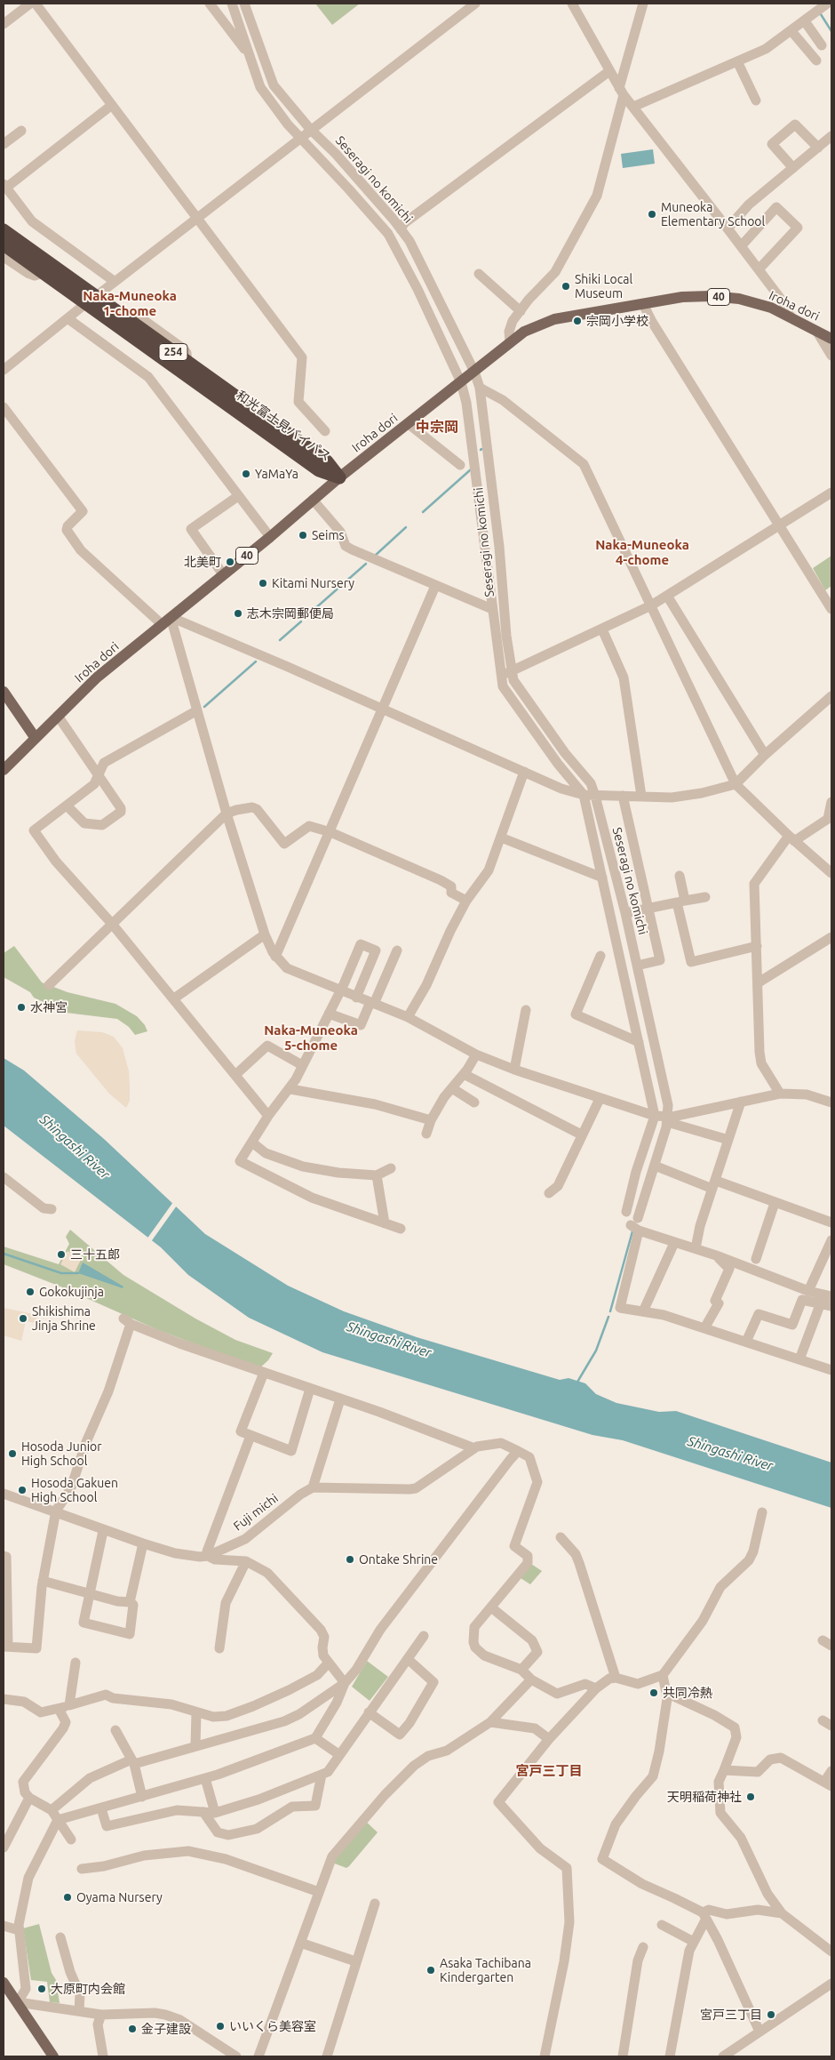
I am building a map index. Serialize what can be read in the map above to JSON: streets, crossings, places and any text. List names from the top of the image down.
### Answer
{
  "streets": {
    "highway": ["254", "和光富士見バイパス"],
    "main road": ["40", "Iroha dori"],
    "street": ["Seseragi no komichi", "Fuji michi"]
  },
  "crossings": [
    ["Seseragi no komichi", "Iroha dori"],
    ["Iroha dori", "和光富士見バイパス"]
  ],
  "districts": [
    "Naka-Muneoka 1-chome",
    "中宗岡",
    "Naka-Muneoka 4-chome",
    "Naka-Muneoka 5-chome",
    "宮戸三丁目"
  ],
  "water": ["Shingashi River"],
  "places": [
    "Muneoka Elementary School",
    "Shiki Local Museum",
    "宗岡小学校",
    "YaMaYa",
    "Seims",
    "北美町",
    "Kitami Nursery",
    "志木宗岡郵便局",
    "水神宮",
    "三十五郎",
    "Gokokujinja",
    "Shikishima Jinja Shrine",
    "Hosoda Junior High School",
    "Hosoda Gakuen High School",
    "Ontake Shrine",
    "共同冷熱",
    "天明稲荷神社",
    "Oyama Nursery",
    "Asaka Tachibana Kindergarten",
    "大原町内会館",
    "宮戸三丁目",
    "いいくら美容室",
    "金子建設"
  ]
}
